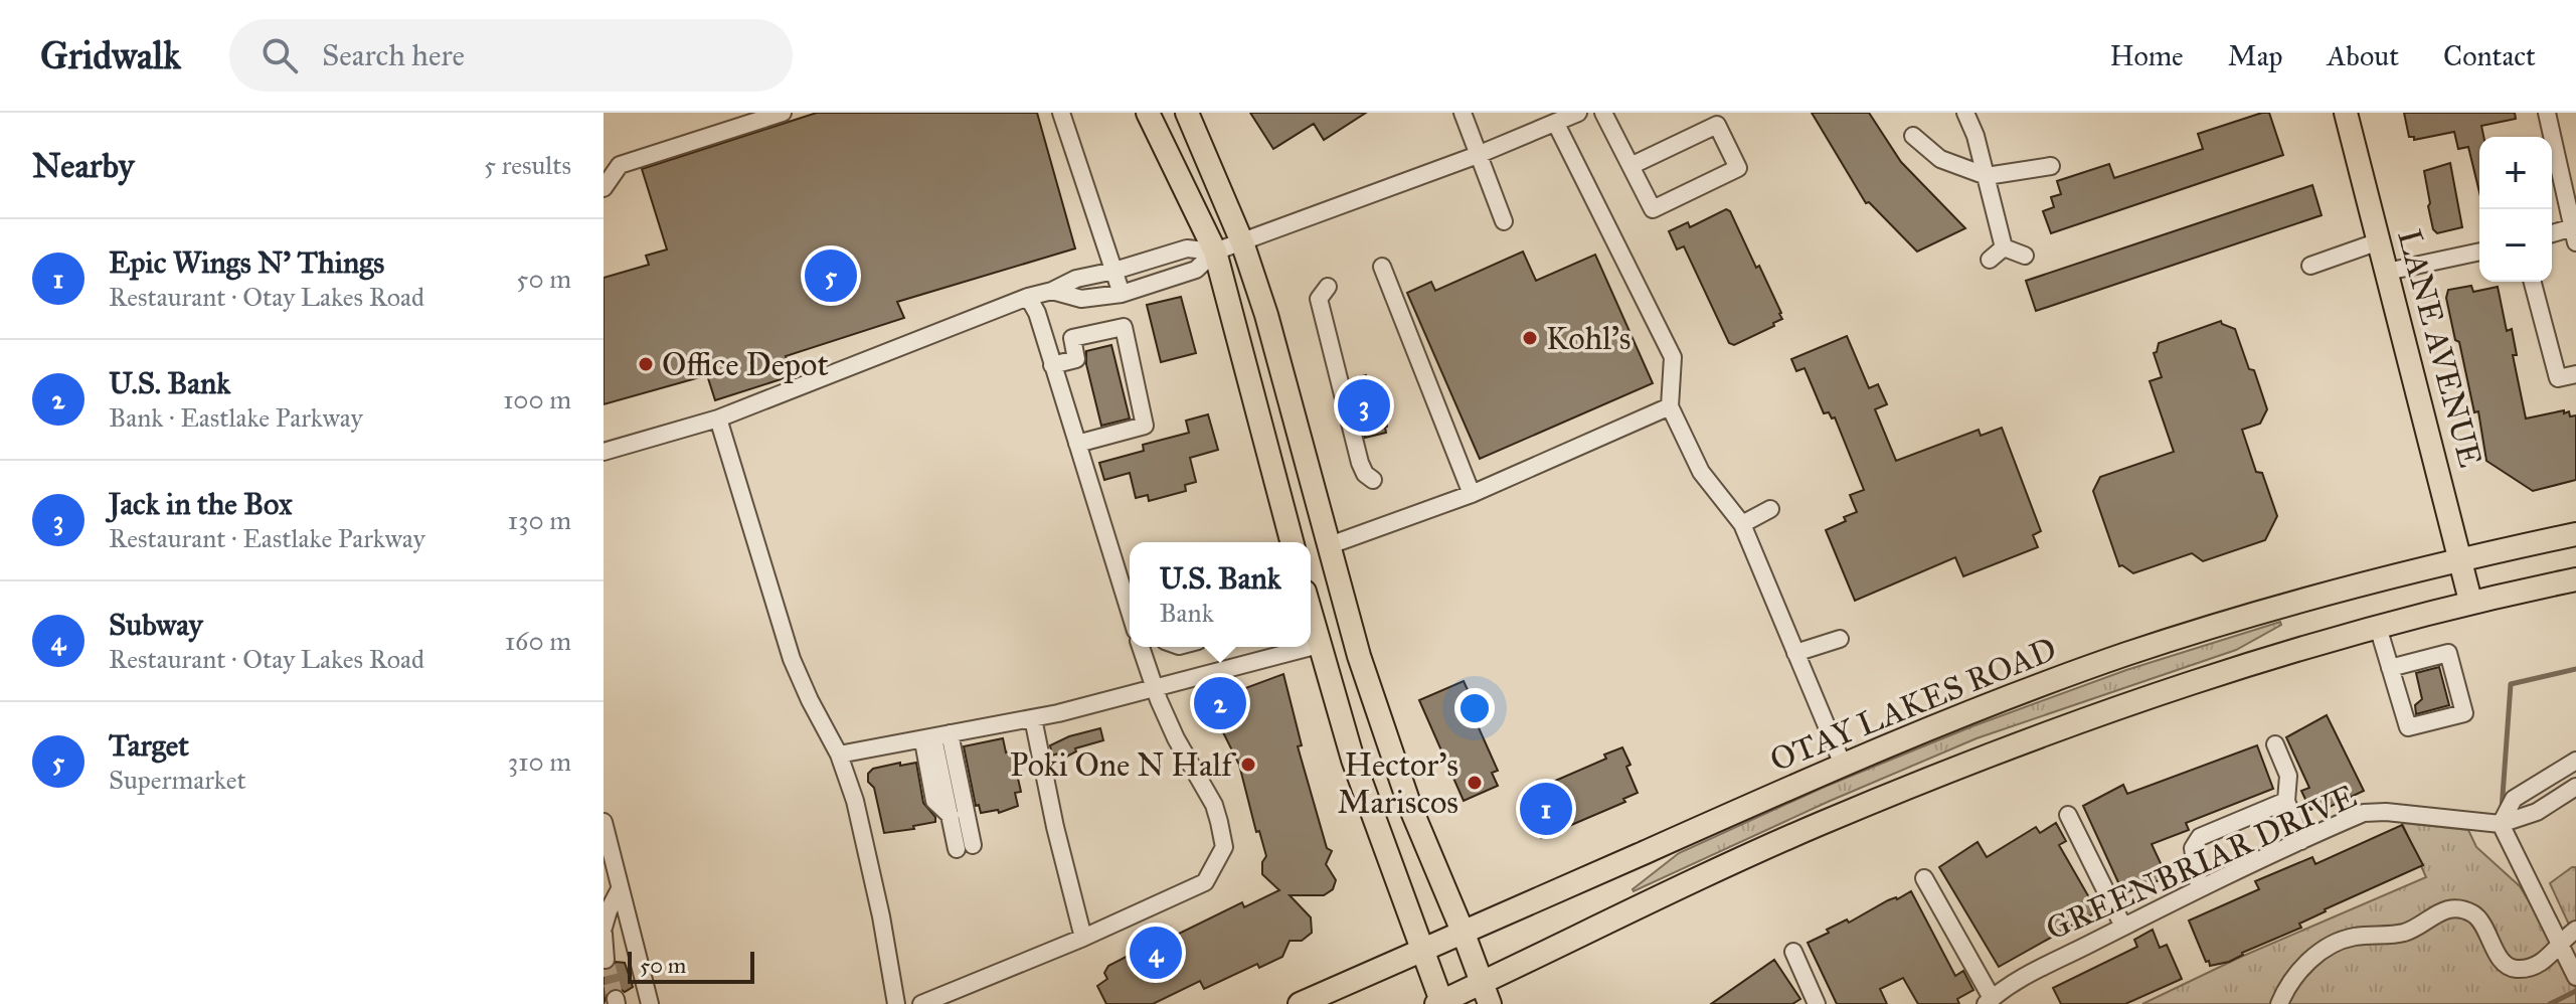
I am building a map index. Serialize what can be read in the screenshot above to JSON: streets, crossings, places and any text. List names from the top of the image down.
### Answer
{
  "streets": {
    "main road": ["LANE AVENUE", "OTAY LAKES ROAD"],
    "street": ["GREENBRIAR DRIVE"]
  },
  "crossings": [
    ["LANE AVENUE", "OTAY LAKES ROAD"]
  ],
  "places": [
    "Kohl's",
    "Office Depot",
    "Poki One N Half",
    "Hector's Mariscos"
  ],
  "scale_bar": "50 m",
  "page": {
    "header": "Gridwalk",
    "search": "Search here",
    "nav": [
      "Home",
      "Map",
      "About",
      "Contact"
    ],
    "heading": ["Nearby", "5 results"],
    "map_buttons": ["+", "−"],
    "list": [
      {
        "mark": "1",
        "name": "Epic Wings N' Things",
        "note": "Restaurant · Otay Lakes Road",
        "value": "50 m"
      },
      {
        "mark": "2",
        "name": "U.S. Bank",
        "note": "Bank · Eastlake Parkway",
        "value": "100 m"
      },
      {
        "mark": "3",
        "name": "Jack in the Box",
        "note": "Restaurant · Eastlake Parkway",
        "value": "130 m"
      },
      {
        "mark": "4",
        "name": "Subway",
        "note": "Restaurant · Otay Lakes Road",
        "value": "160 m"
      },
      {
        "mark": "5",
        "name": "Target",
        "note": "Supermarket",
        "value": "310 m"
      }
    ],
    "pins": [
      "5",
      "3",
      "2",
      "1",
      "4"
    ],
    "popup": ["U.S. Bank", "Bank"],
    "scale": "50 m"
  }
}
